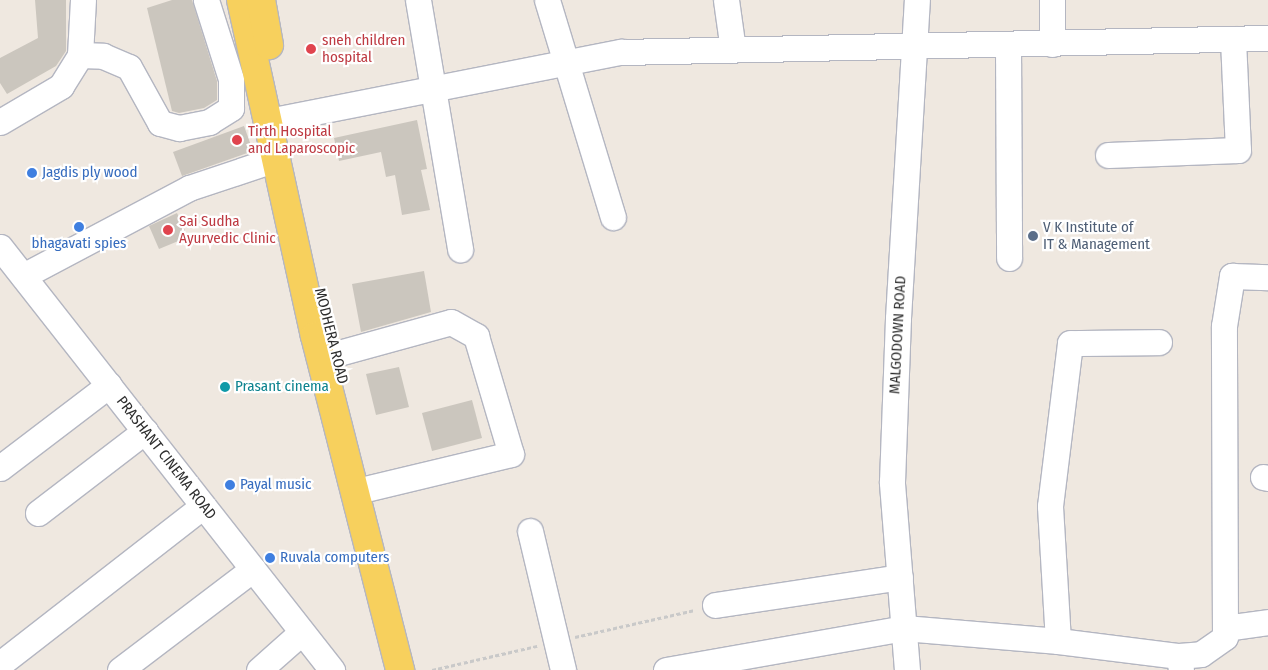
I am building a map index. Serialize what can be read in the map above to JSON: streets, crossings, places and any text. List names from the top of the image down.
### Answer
{
  "streets": {
    "main road": ["MODHERA ROAD"],
    "street": ["MALGODOWN ROAD", "PRASHANT CINEMA ROAD"]
  },
  "places": [
    "sneh children hospital",
    "Tirth Hospital and Laparoscopic",
    "Jagdis ply wood",
    "bhagavati spies",
    "Sai Sudha Ayurvedic Clinic",
    "V K Institute of IT & Management",
    "Prasant cinema",
    "Payal music",
    "Ruvala computers"
  ]
}
